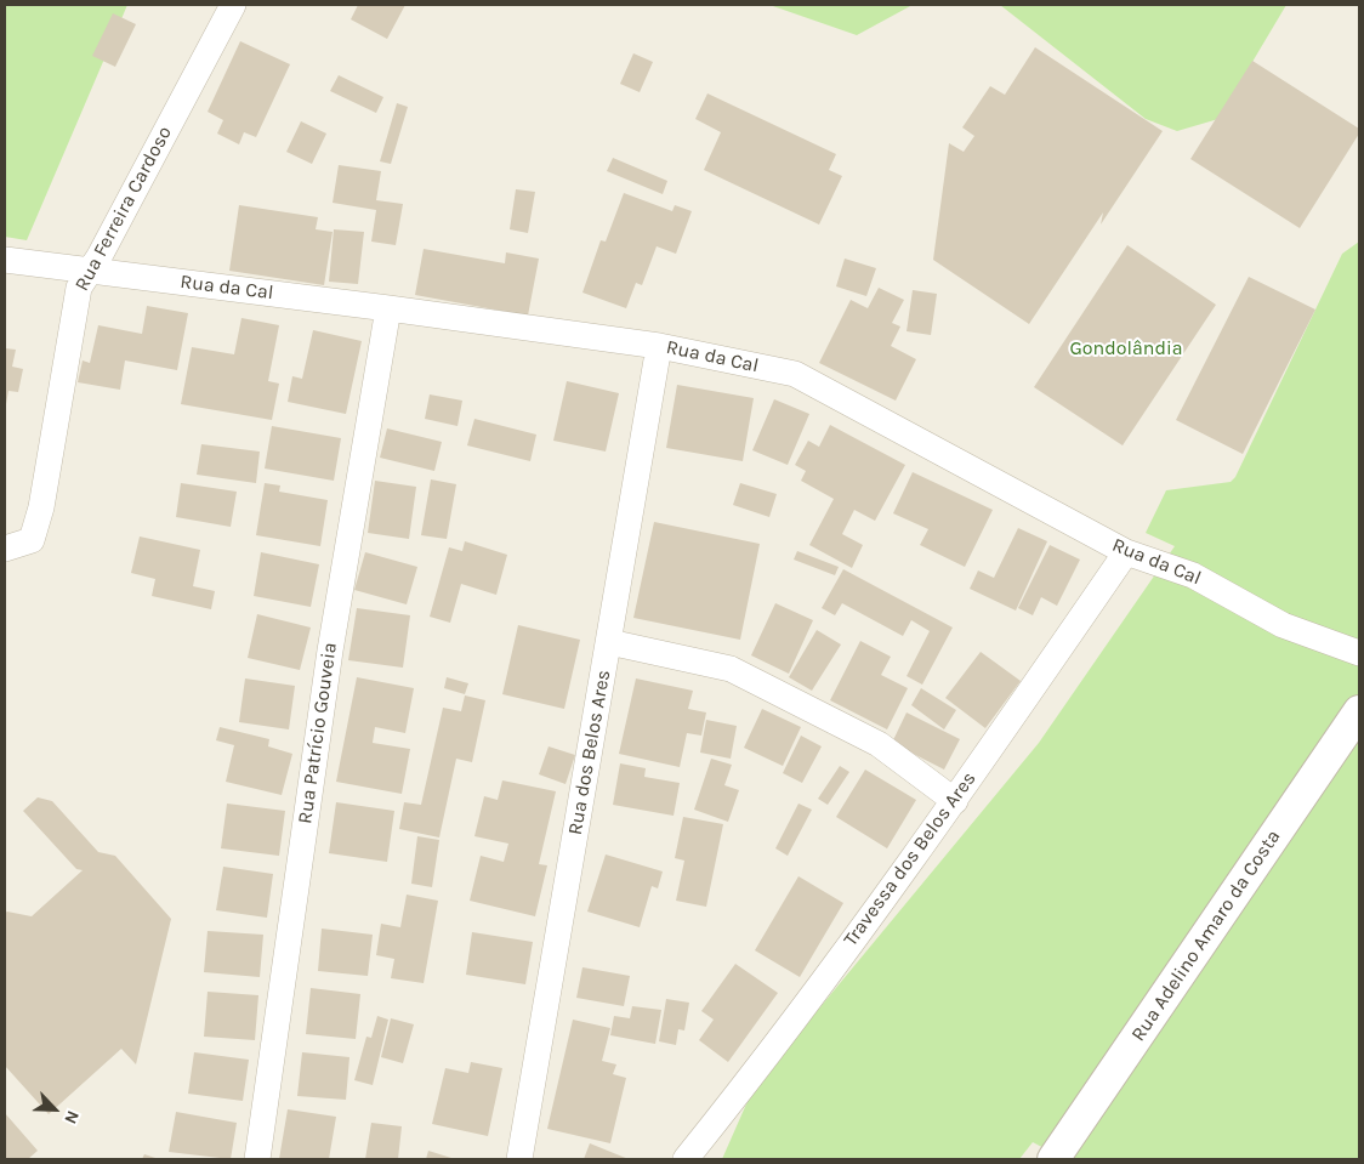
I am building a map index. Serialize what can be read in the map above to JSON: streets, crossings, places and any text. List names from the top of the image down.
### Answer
{
  "streets": {
    "street": [
      "Rua Ferreira Cardoso",
      "Rua da Cal",
      "Rua Patrício Gouveia",
      "Rua dos Belos Ares",
      "Travessa dos Belos Ares",
      "Rua Adelino Amaro da Costa"
    ]
  },
  "crossings": [
    ["Rua Ferreira Cardoso", "Rua da Cal"],
    ["Rua da Cal", "Rua Patrício Gouveia"],
    ["Rua da Cal", "Rua dos Belos Ares"],
    ["Rua da Cal", "Travessa dos Belos Ares"]
  ],
  "parks": ["Gondolândia"],
  "north": "bottom right"
}
